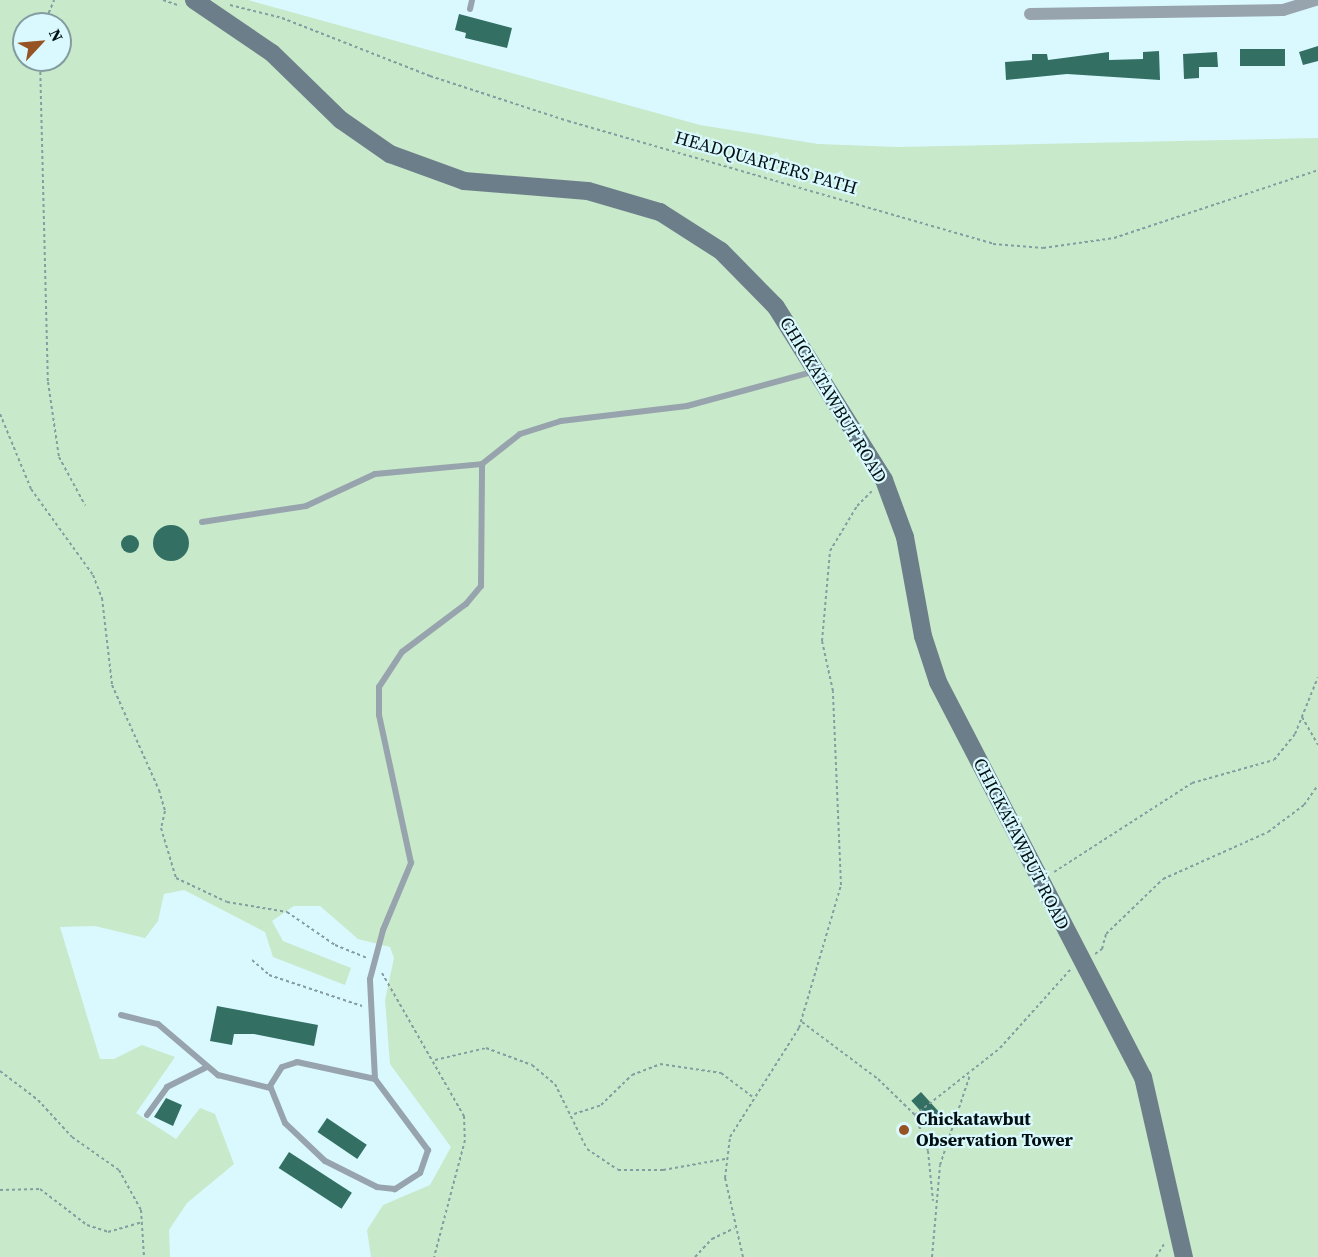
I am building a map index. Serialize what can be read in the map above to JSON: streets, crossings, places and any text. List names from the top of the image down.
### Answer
{
  "streets": {
    "main road": ["CHICKATAWBUT ROAD"],
    "path": ["HEADQUARTERS PATH"]
  },
  "crossings": [
    ["HEADQUARTERS PATH", "CHICKATAWBUT ROAD"]
  ],
  "places": ["Chickatawbut Observation Tower"],
  "north": "top right"
}
